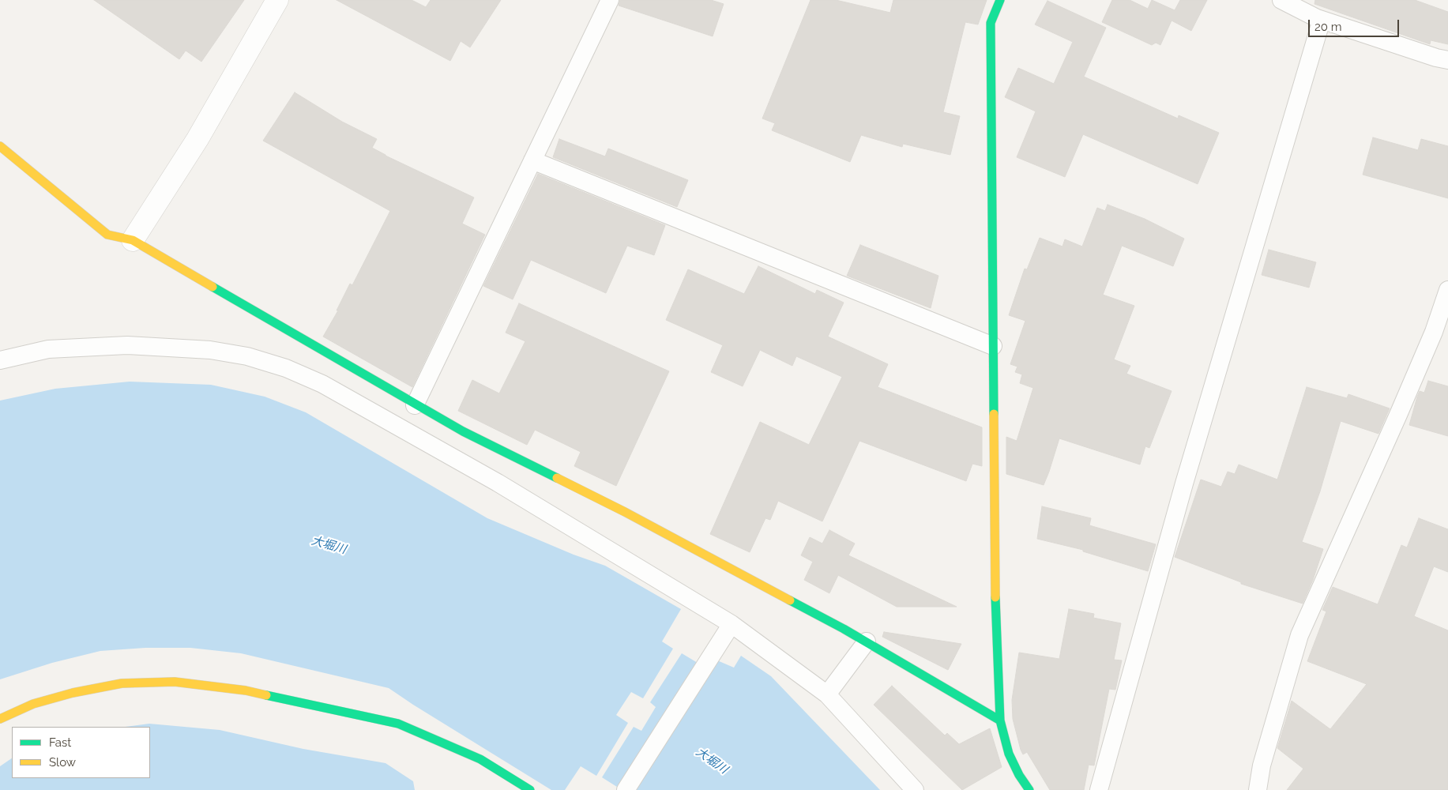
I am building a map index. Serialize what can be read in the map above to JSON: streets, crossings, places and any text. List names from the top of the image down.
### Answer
{
  "water": ["大堀川"],
  "legend": ["Fast", "Slow"],
  "scale_bar": "20 m"
}
